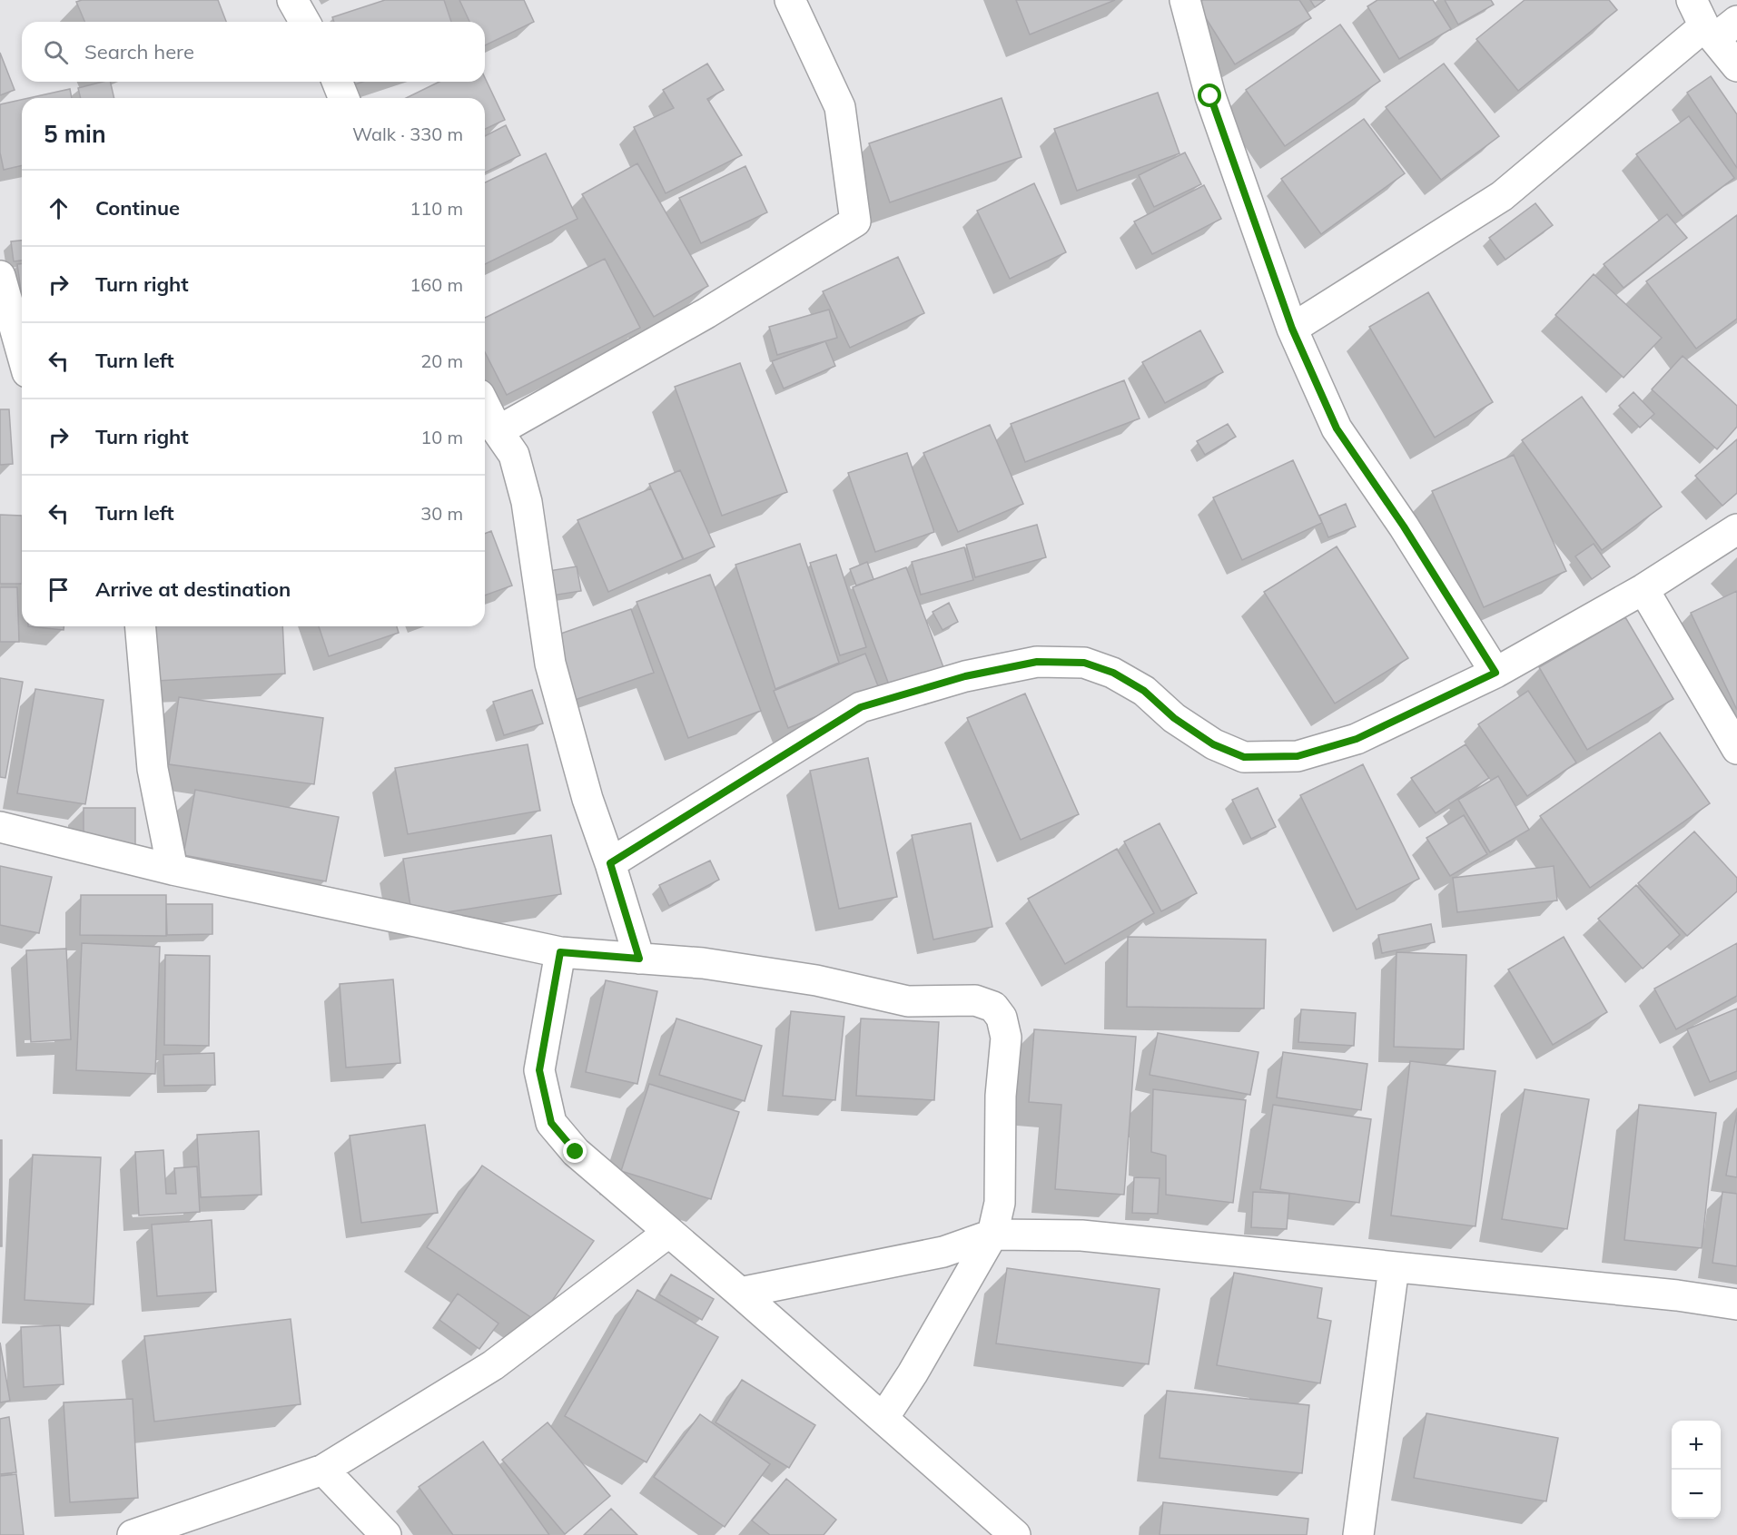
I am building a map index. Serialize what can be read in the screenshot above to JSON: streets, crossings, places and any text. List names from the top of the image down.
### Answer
{
  "page": {
    "search": "Search here",
    "heading": ["5 min", "Walk · 330 m"],
    "list": [
      ["Continue", "110 m"],
      ["Turn right", "160 m"],
      ["Turn left", "20 m"],
      ["Turn right", "10 m"],
      ["Turn left", "30 m"],
      "Arrive at destination"
    ],
    "map_buttons": ["+", "−"]
  }
}
